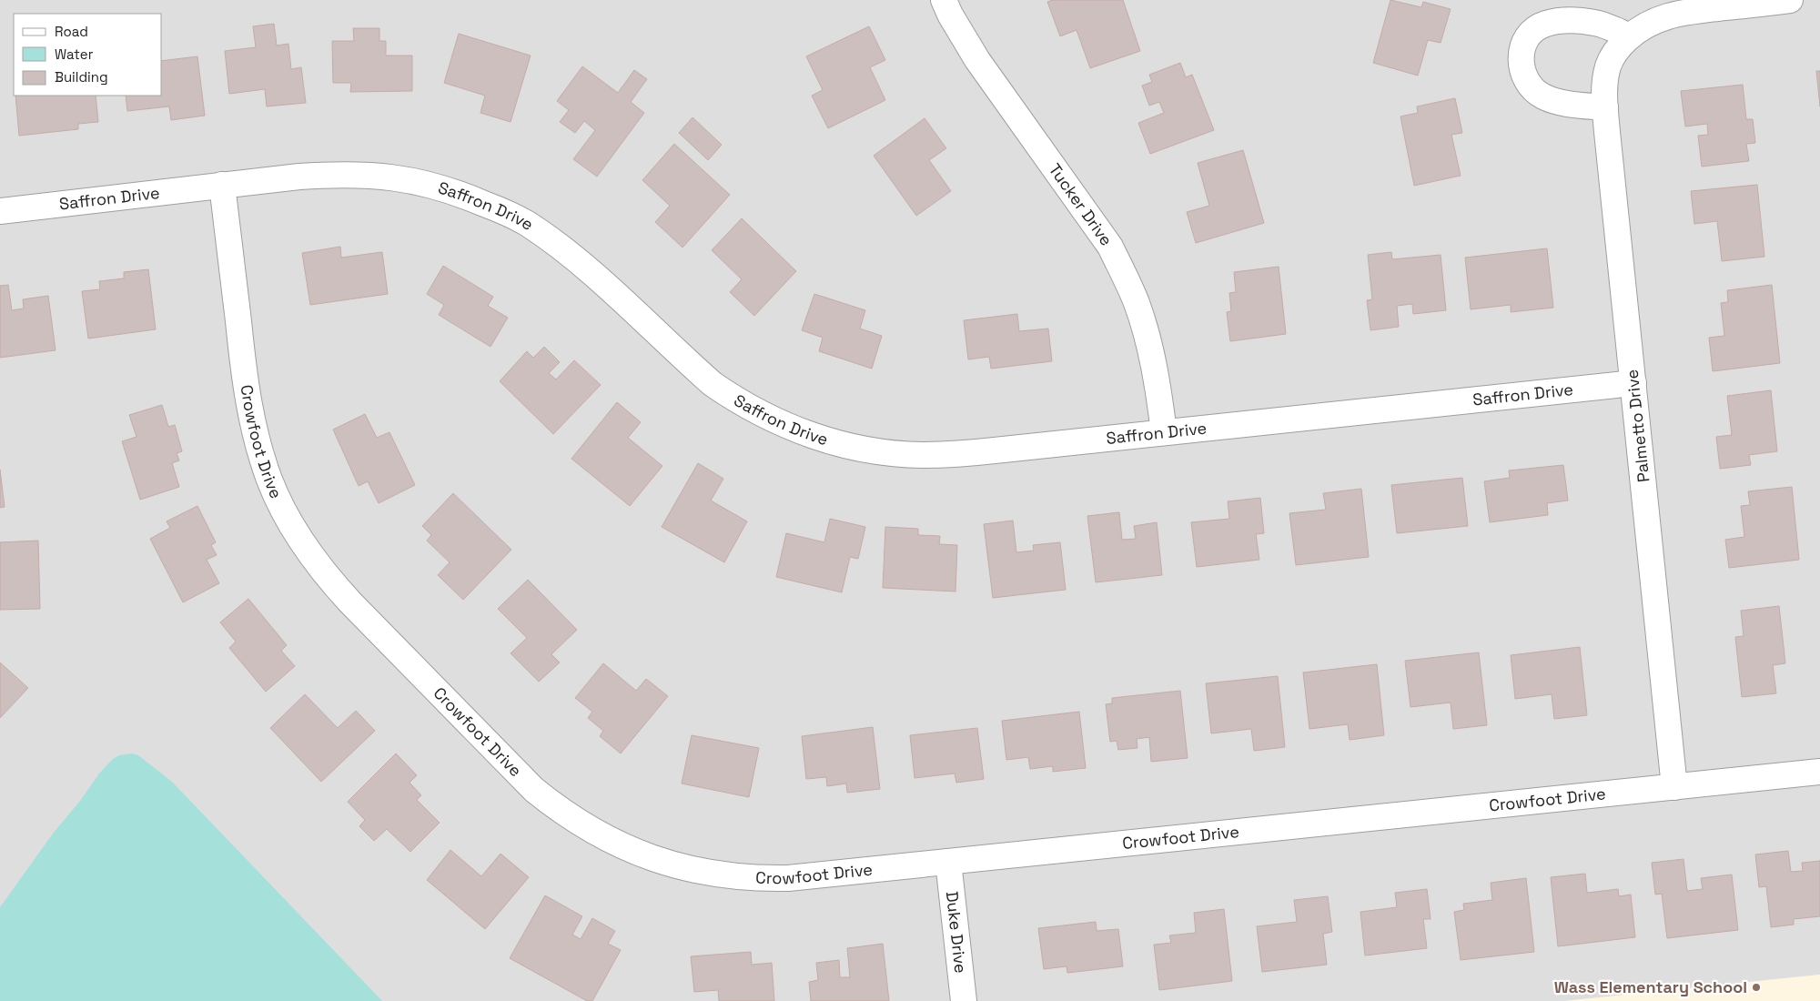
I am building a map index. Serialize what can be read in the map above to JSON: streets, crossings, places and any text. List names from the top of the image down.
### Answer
{
  "streets": {
    "street": [
      "Saffron Drive",
      "Tucker Drive",
      "Palmetto Drive",
      "Crowfoot Drive",
      "Duke Drive"
    ]
  },
  "crossings": [
    ["Saffron Drive", "Tucker Drive"],
    ["Saffron Drive", "Palmetto Drive"],
    ["Saffron Drive", "Crowfoot Drive"],
    ["Palmetto Drive", "Crowfoot Drive"],
    ["Crowfoot Drive", "Duke Drive"]
  ],
  "places": ["Wass Elementary School"],
  "legend": ["Road", "Water", "Building"]
}
